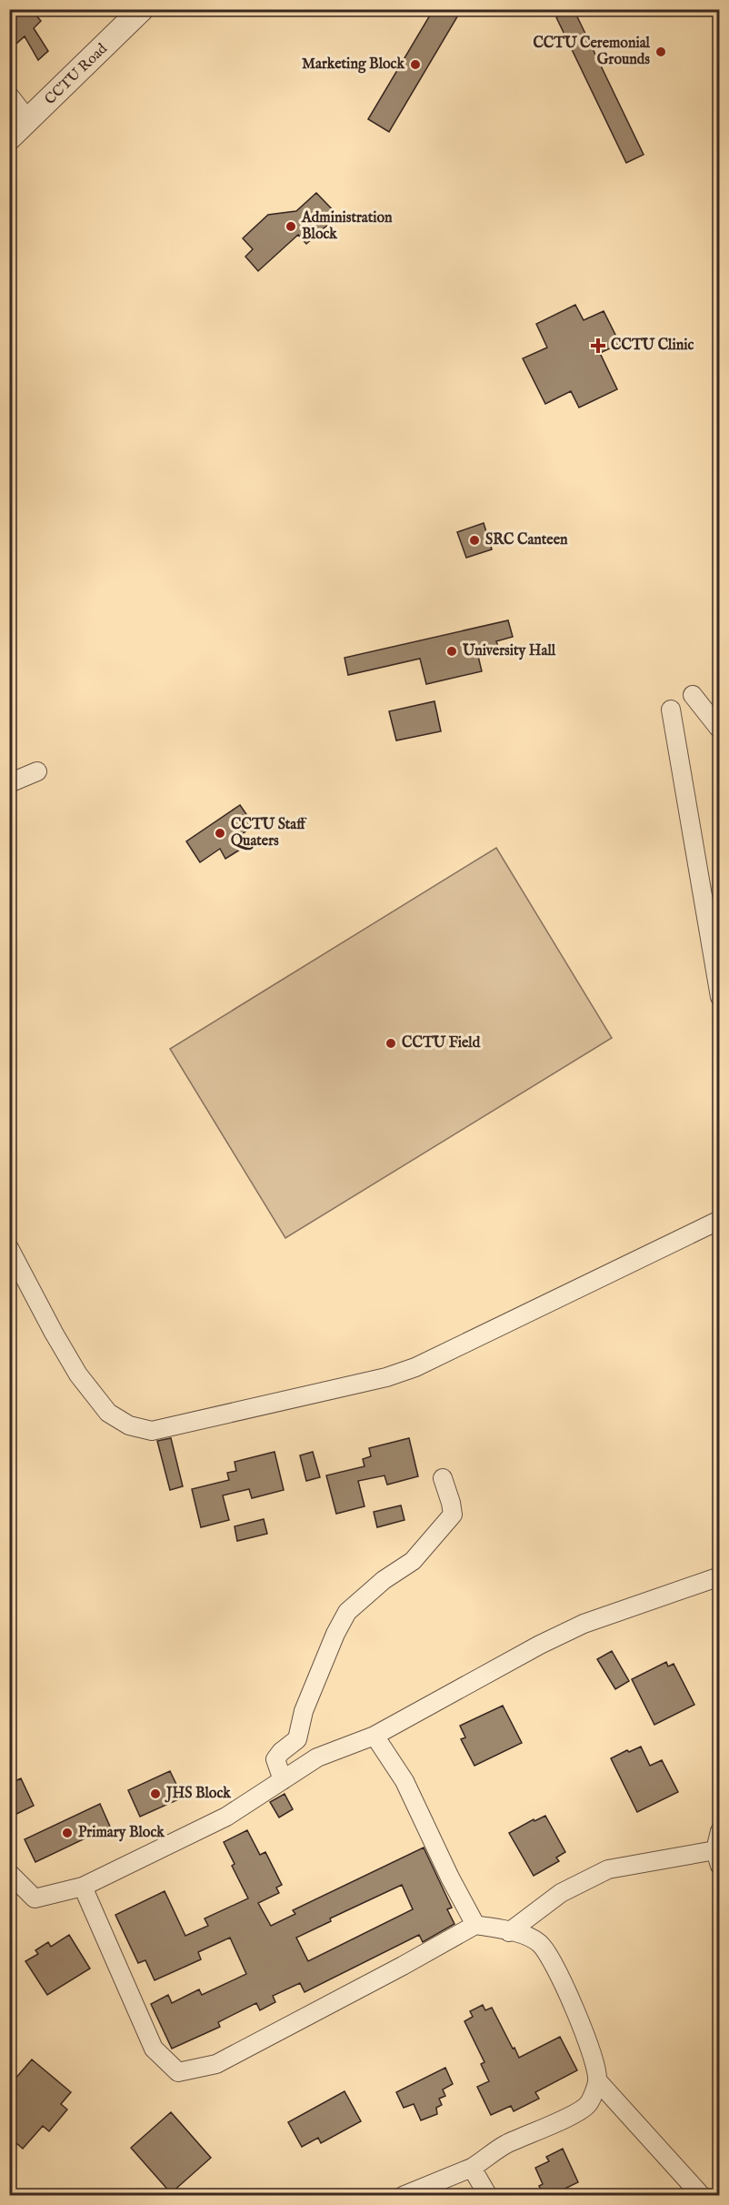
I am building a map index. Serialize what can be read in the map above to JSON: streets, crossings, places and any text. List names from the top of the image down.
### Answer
{
  "streets": {
    "street": ["CCTU Road"]
  },
  "places": {
    "other": [
      "CCTU Ceremonial Grounds",
      "Marketing Block",
      "Administration Block",
      "SRC Canteen",
      "University Hall",
      "CCTU Staff Quaters",
      "CCTU Field",
      "JHS Block",
      "Primary Block"
    ],
    "health": ["CCTU Clinic"]
  }
}
